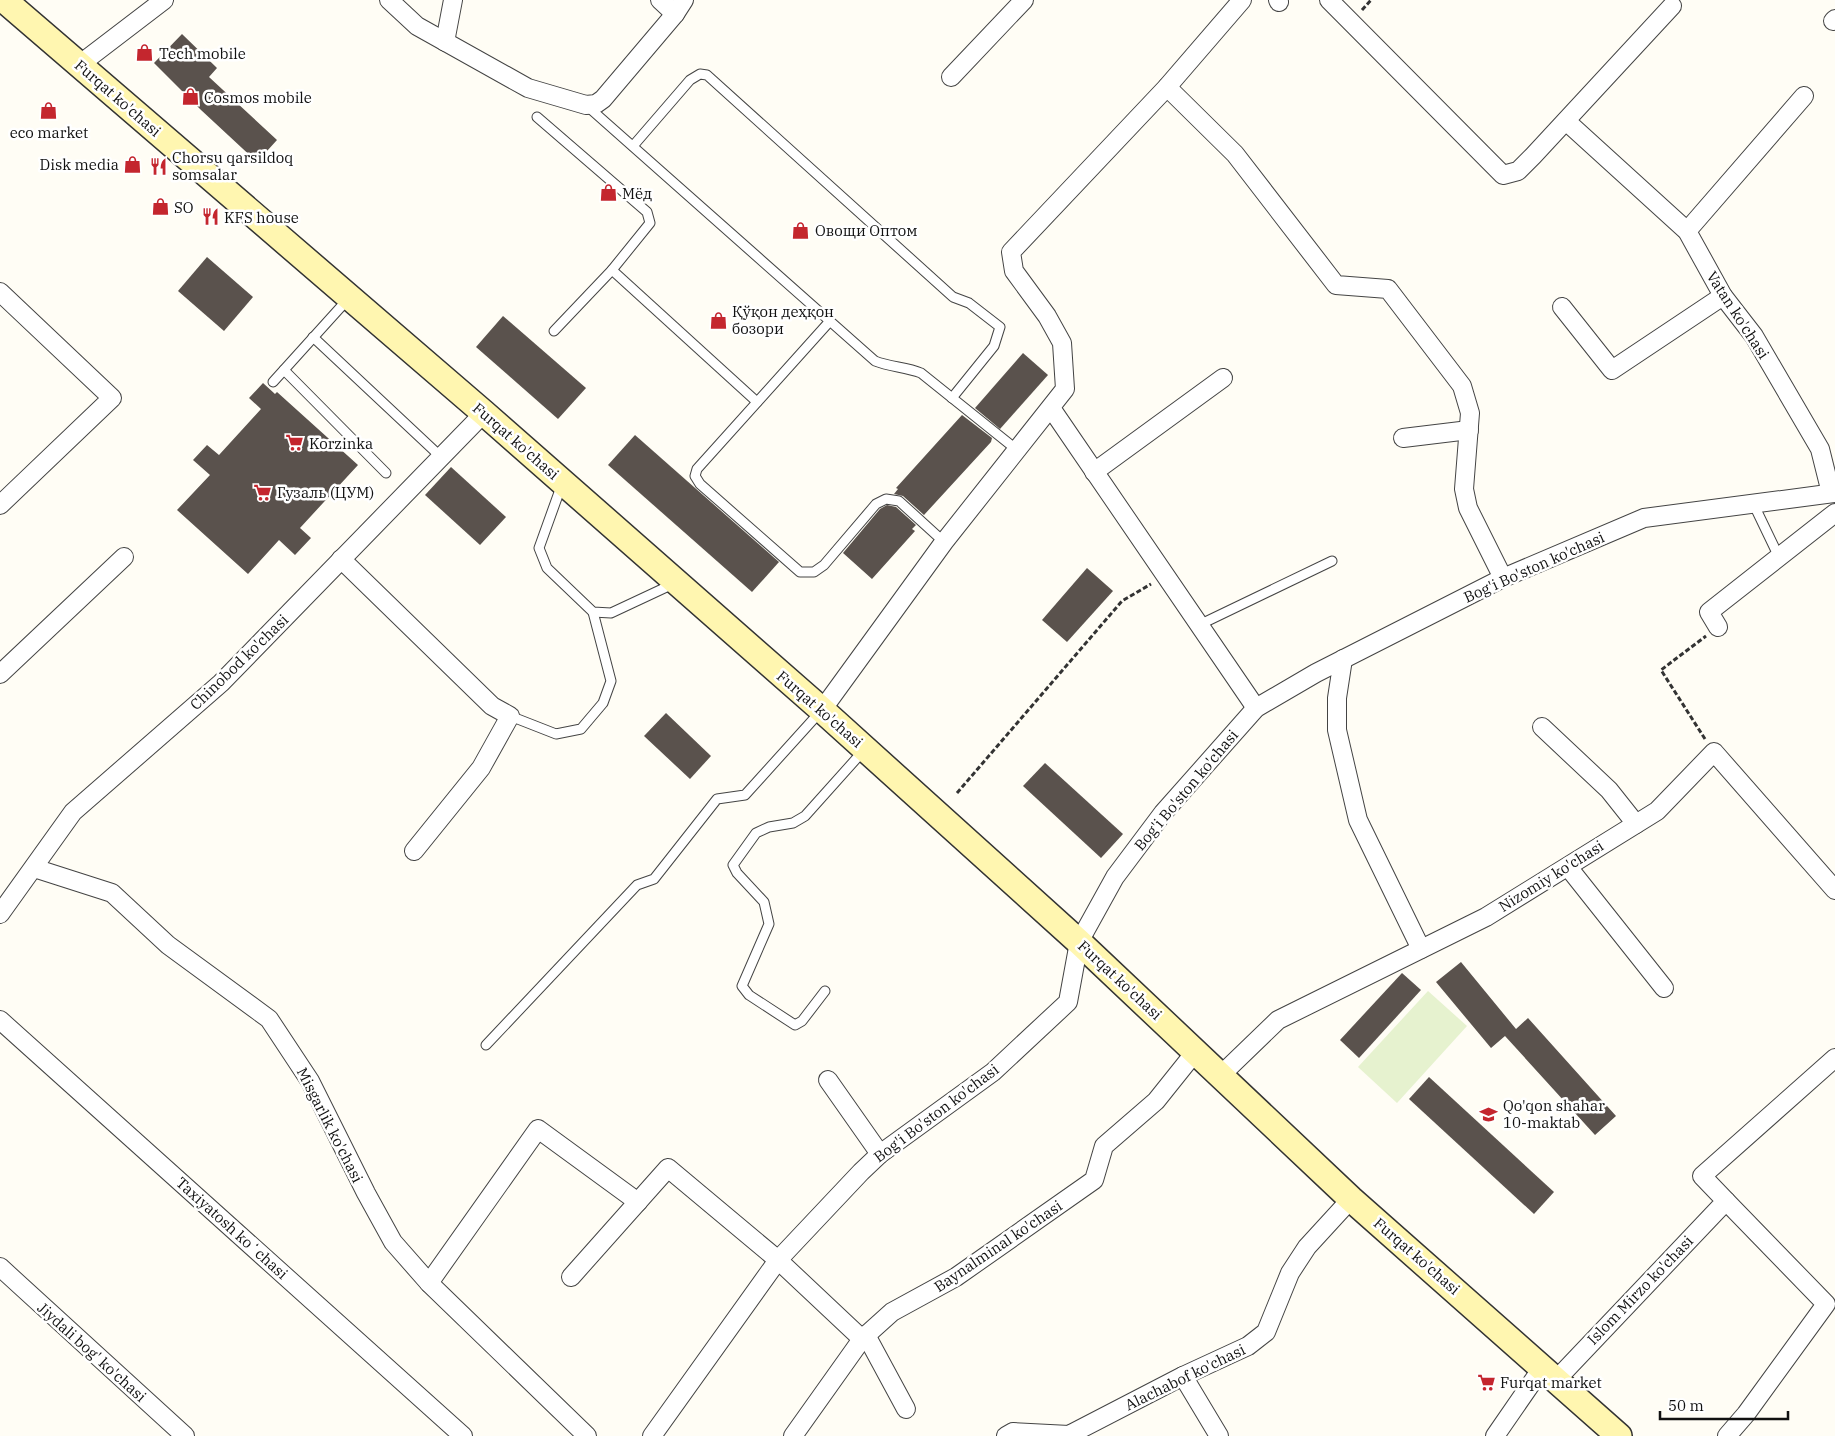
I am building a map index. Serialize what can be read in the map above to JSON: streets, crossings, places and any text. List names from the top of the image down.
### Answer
{
  "streets": {
    "main road": ["Furqat ko'chasi"],
    "street": [
      "Vatan ko'chasi",
      "Bog'i Bo'ston ko'chasi",
      "Chinobod ko'chasi",
      "Nizomiy ko'chasi",
      "Misgarlik ko'chasi",
      "Taxiyatosh koʻchasi",
      "Baynalminal ko'chasi",
      "Islom Mirzo ko'chasi",
      "Jiydali bog' ko'chasi",
      "Alachabof ko'chasi"
    ]
  },
  "crossings": [
    ["Furqat ko'chasi", "Bog'i Bo'ston ko'chasi"],
    ["Furqat ko'chasi", "Chinobod ko'chasi"],
    ["Furqat ko'chasi", "Nizomiy ko'chasi"],
    ["Furqat ko'chasi", "Baynalminal ko'chasi"],
    ["Furqat ko'chasi", "Islom Mirzo ko'chasi"],
    ["Furqat ko'chasi", "Alachabof ko'chasi"],
    ["Vatan ko'chasi", "Bog'i Bo'ston ko'chasi"],
    ["Chinobod ko'chasi", "Misgarlik ko'chasi"]
  ],
  "places": {
    "shop": [
      "Tech mobile",
      "Cosmos mobile",
      "eco market",
      "Disk media",
      "Мёд",
      "SO",
      "Овощи Оптом",
      "Қўқон деҳқон бозори"
    ],
    "restaurant": ["Chorsu qarsildoq somsalar", "KFS house"],
    "supermarket": ["Korzinka", "Гузаль (ЦУМ)", "Furqat market"],
    "school or university": ["Qo'qon shahar 10-maktab"]
  },
  "scale_bar": "50 m"
}
